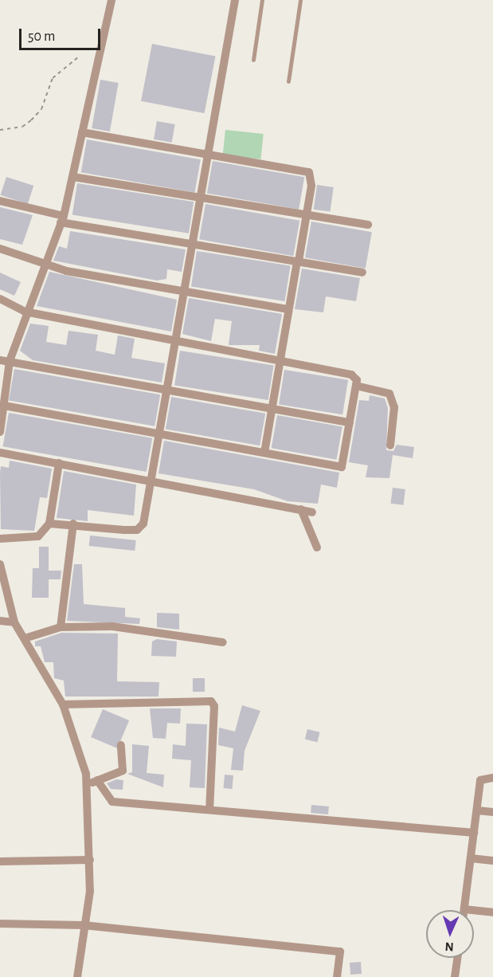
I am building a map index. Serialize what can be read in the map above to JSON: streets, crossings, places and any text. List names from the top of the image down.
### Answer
{
  "scale_bar": "50 m",
  "north": "bottom"
}
